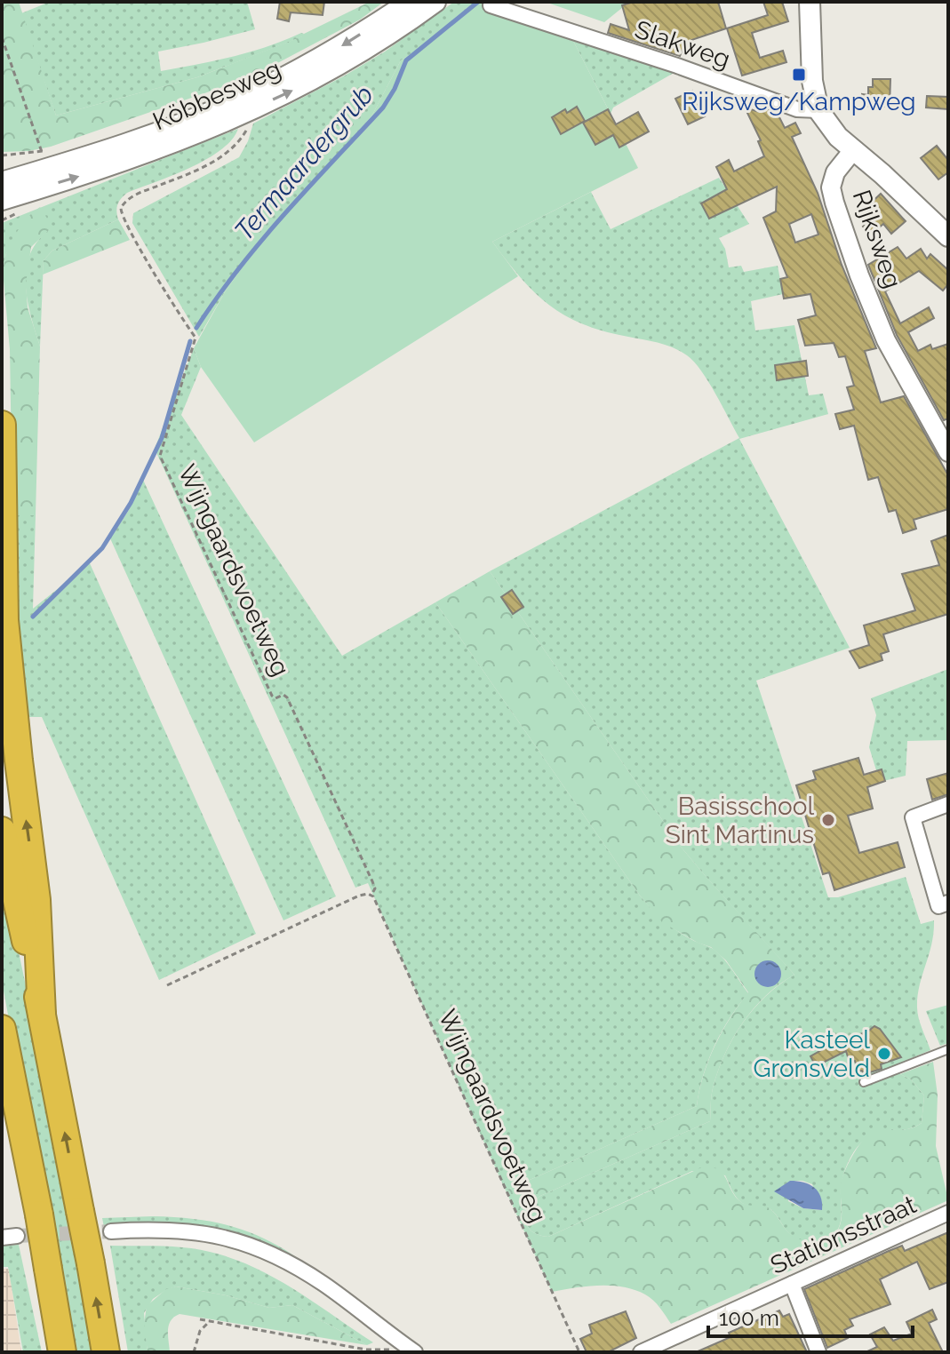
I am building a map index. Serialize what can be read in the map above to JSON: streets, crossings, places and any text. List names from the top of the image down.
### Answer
{
  "streets": {
    "main road": ["Köbbesweg"],
    "street": ["Slakweg", "Rijksweg", "Stationsstraat"],
    "path": ["Wijngaardsvoetweg"]
  },
  "crossings": [
    ["Köbbesweg", "Wijngaardsvoetweg"]
  ],
  "water": ["Termaardergrub"],
  "places": {
    "transit": ["Rijksweg/Kampweg"],
    "other": ["Basisschool Sint Martinus", "Kasteel Gronsveld"]
  },
  "scale_bar": "100 m"
}
